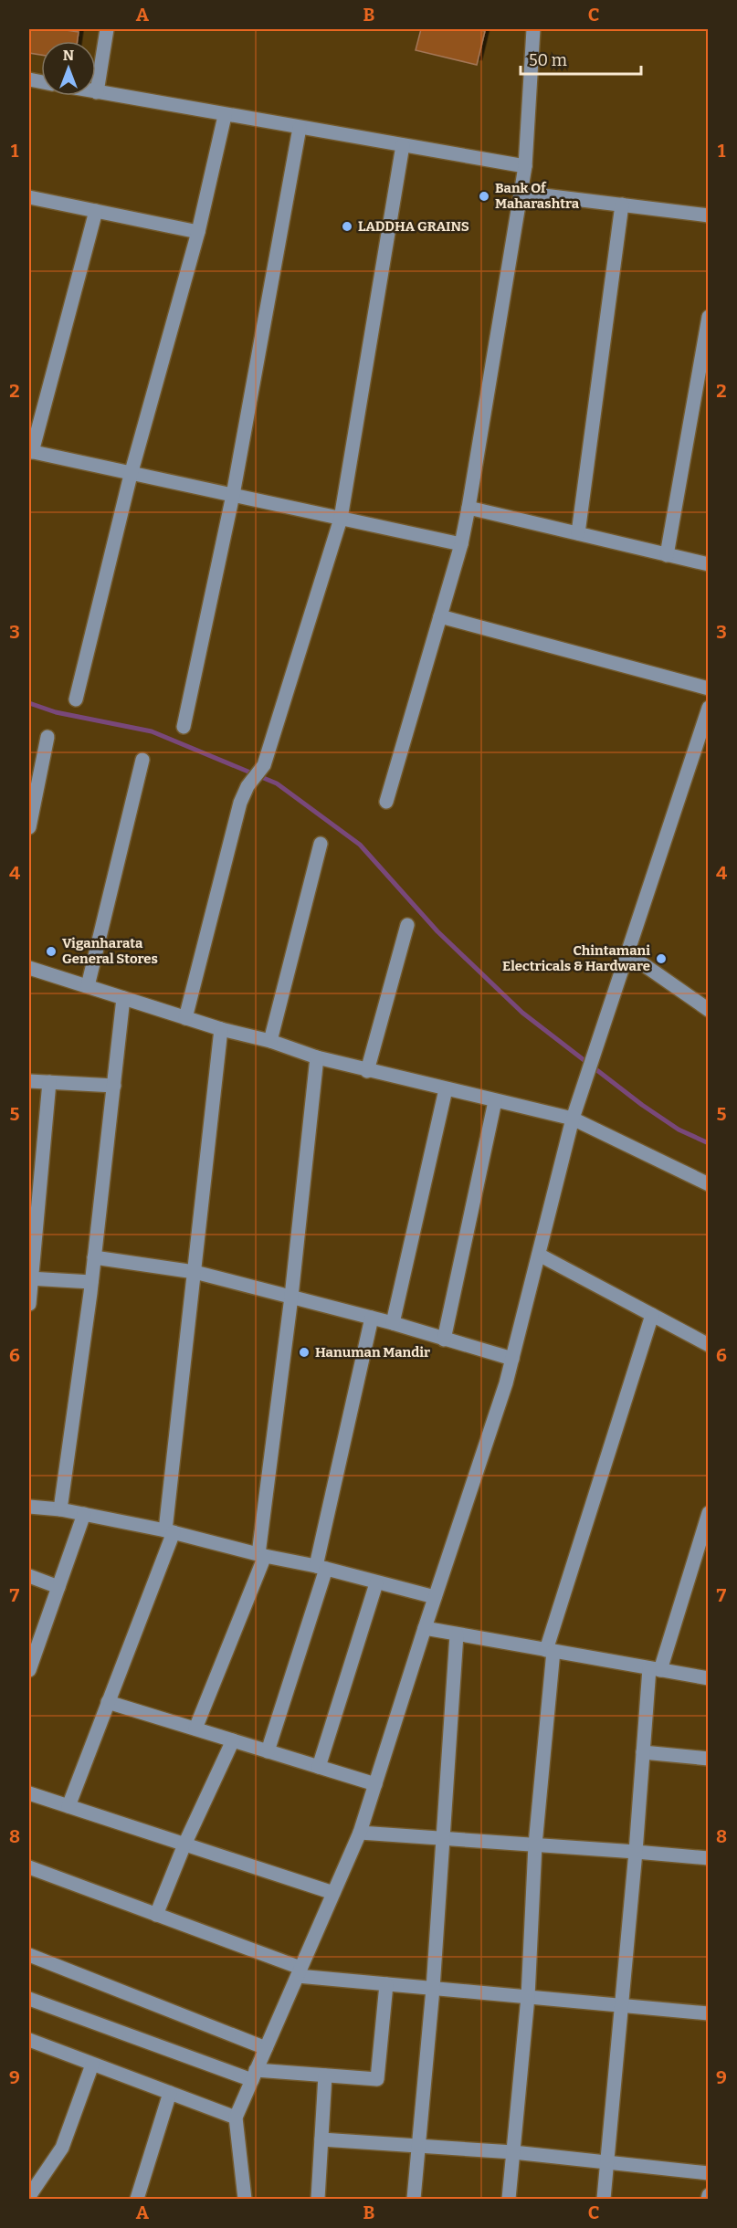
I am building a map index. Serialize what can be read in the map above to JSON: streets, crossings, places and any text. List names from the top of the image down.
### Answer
{
  "places": [
    "Bank Of Maharashtra",
    "LADDHA GRAINS",
    "Viganharata General Stores",
    "Chintamani Electricals & Hardware",
    "Hanuman Mandir"
  ],
  "scale_bar": "50 m",
  "north": "top",
  "grid": {
    "columns": ["A", "B", "C"],
    "rows": [
      "1",
      "2",
      "3",
      "4",
      "5",
      "6",
      "7",
      "8",
      "9"
    ]
  }
}
